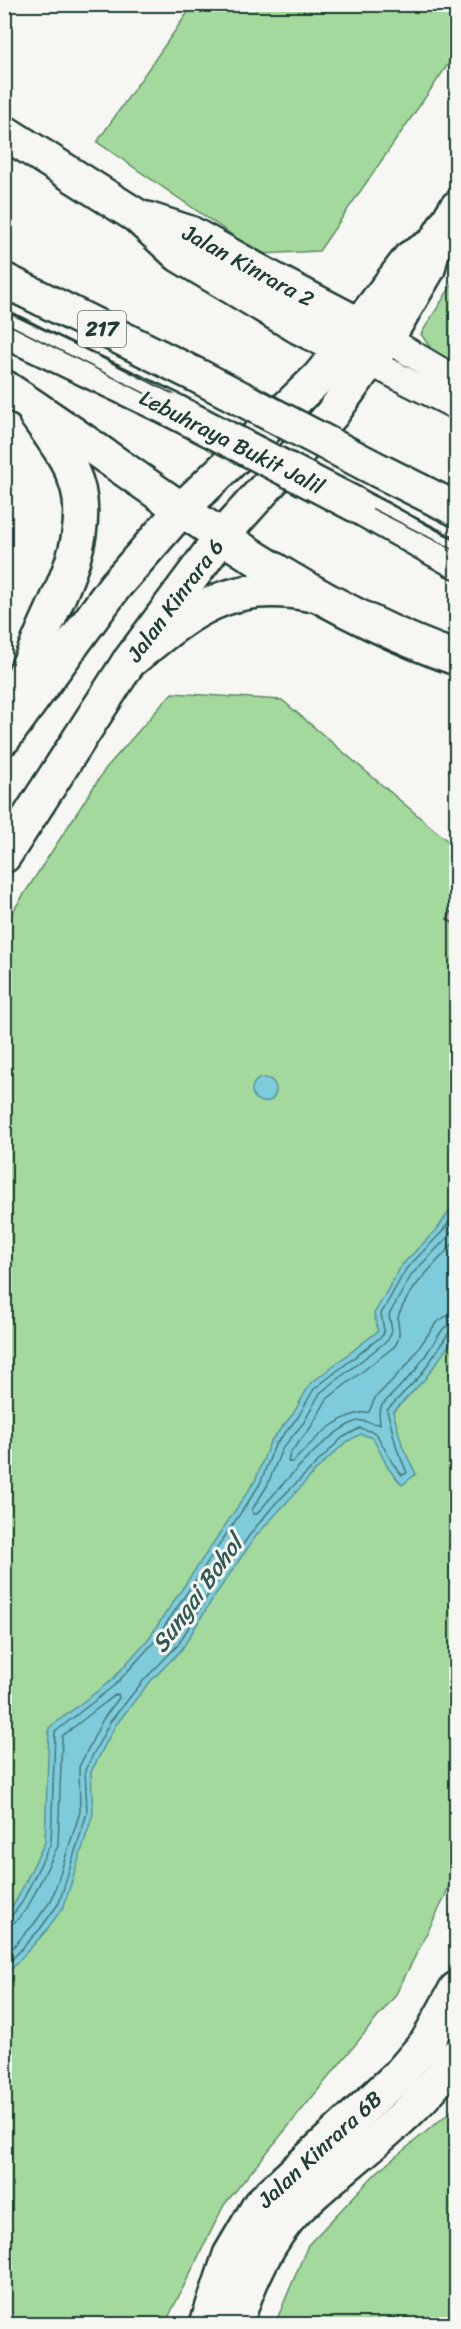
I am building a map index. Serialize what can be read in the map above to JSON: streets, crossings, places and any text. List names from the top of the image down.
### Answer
{
  "streets": {
    "main road": [
      "Jalan Kinrara 2",
      "217",
      "Lebuhraya Bukit Jalil",
      "Jalan Kinrara 6",
      "Jalan Kinrara 6B"
    ]
  },
  "crossings": [
    ["Jalan Kinrara 2", "Jalan Kinrara 6"]
  ],
  "water": ["Sungai Bohol"]
}
